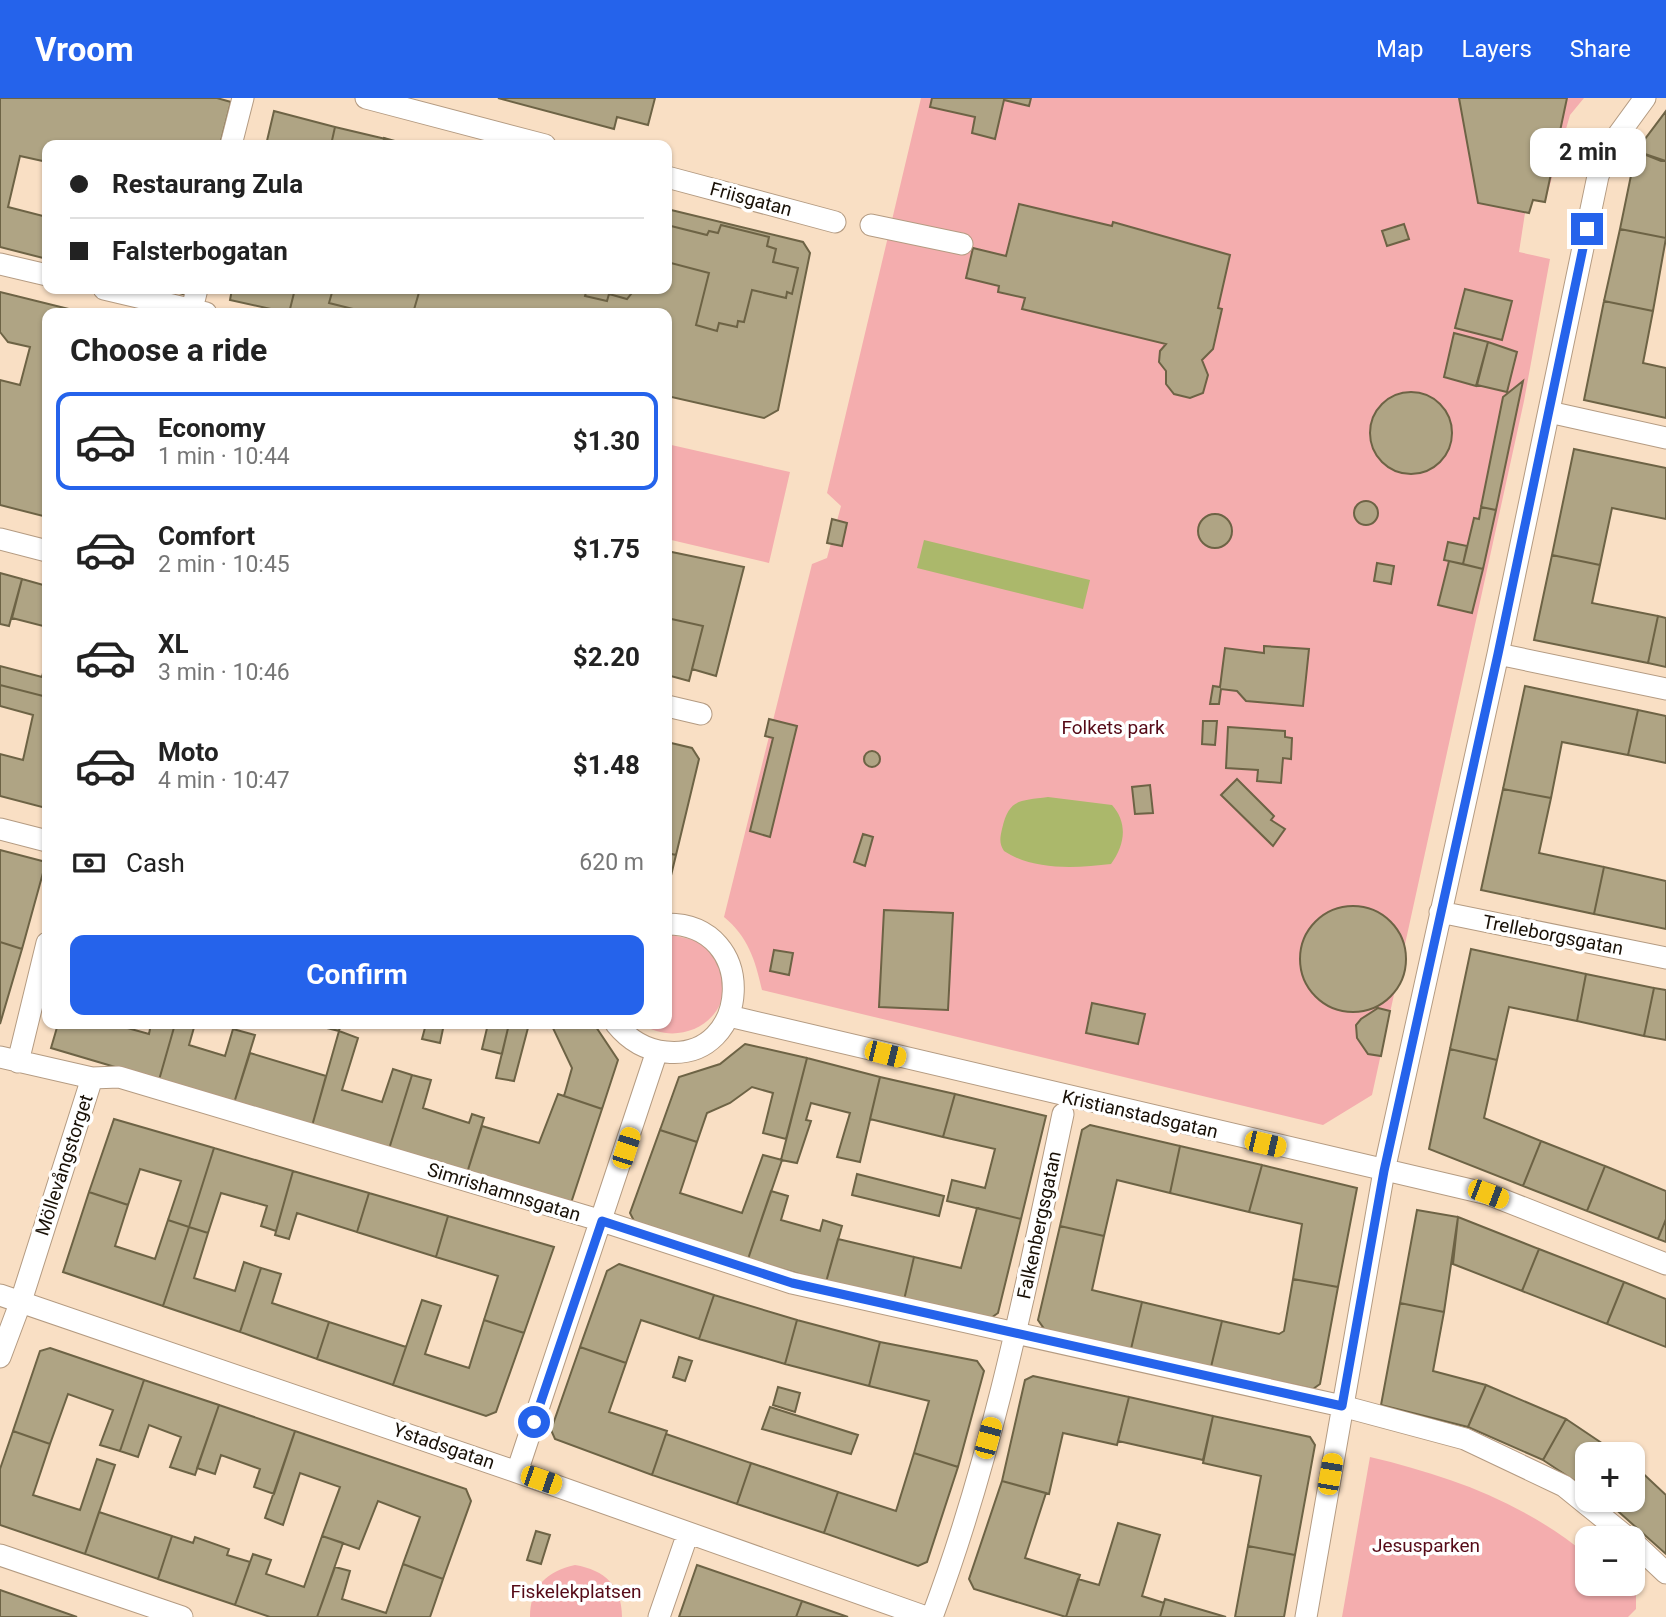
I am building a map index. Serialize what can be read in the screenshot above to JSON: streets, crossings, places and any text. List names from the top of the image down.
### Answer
{
  "streets": {
    "street": [
      "Friisgatan",
      "Trelleborgsgatan",
      "Kristianstadsgatan",
      "Möllevångstorget",
      "Simrishamnsgatan",
      "Falkenbergsgatan",
      "Ystadsgatan"
    ]
  },
  "crossings": [
    ["Möllevångstorget", "Simrishamnsgatan"],
    ["Möllevångstorget", "Ystadsgatan"],
    ["Simrishamnsgatan", "Falkenbergsgatan"]
  ],
  "parks": ["Folkets park", "Jesusparken", "Fiskelekplatsen"],
  "page": {
    "header": "Vroom",
    "nav": ["Map", "Layers", "Share"],
    "bubble": "2 min",
    "banner": ["Restaurang Zula", "Falsterbogatan"],
    "heading": "Choose a ride",
    "list": [
      {
        "name": "Economy",
        "note": "1 min · 10:44",
        "value": "$1.30"
      },
      {
        "name": "Comfort",
        "note": "2 min · 10:45",
        "value": "$1.75"
      },
      {
        "name": "XL",
        "note": "3 min · 10:46",
        "value": "$2.20"
      },
      {
        "name": "Moto",
        "note": "4 min · 10:47",
        "value": "$1.48"
      }
    ],
    "pay": ["Cash", "620 m"],
    "buttons": "Confirm",
    "map_buttons": ["+", "−"]
  }
}
